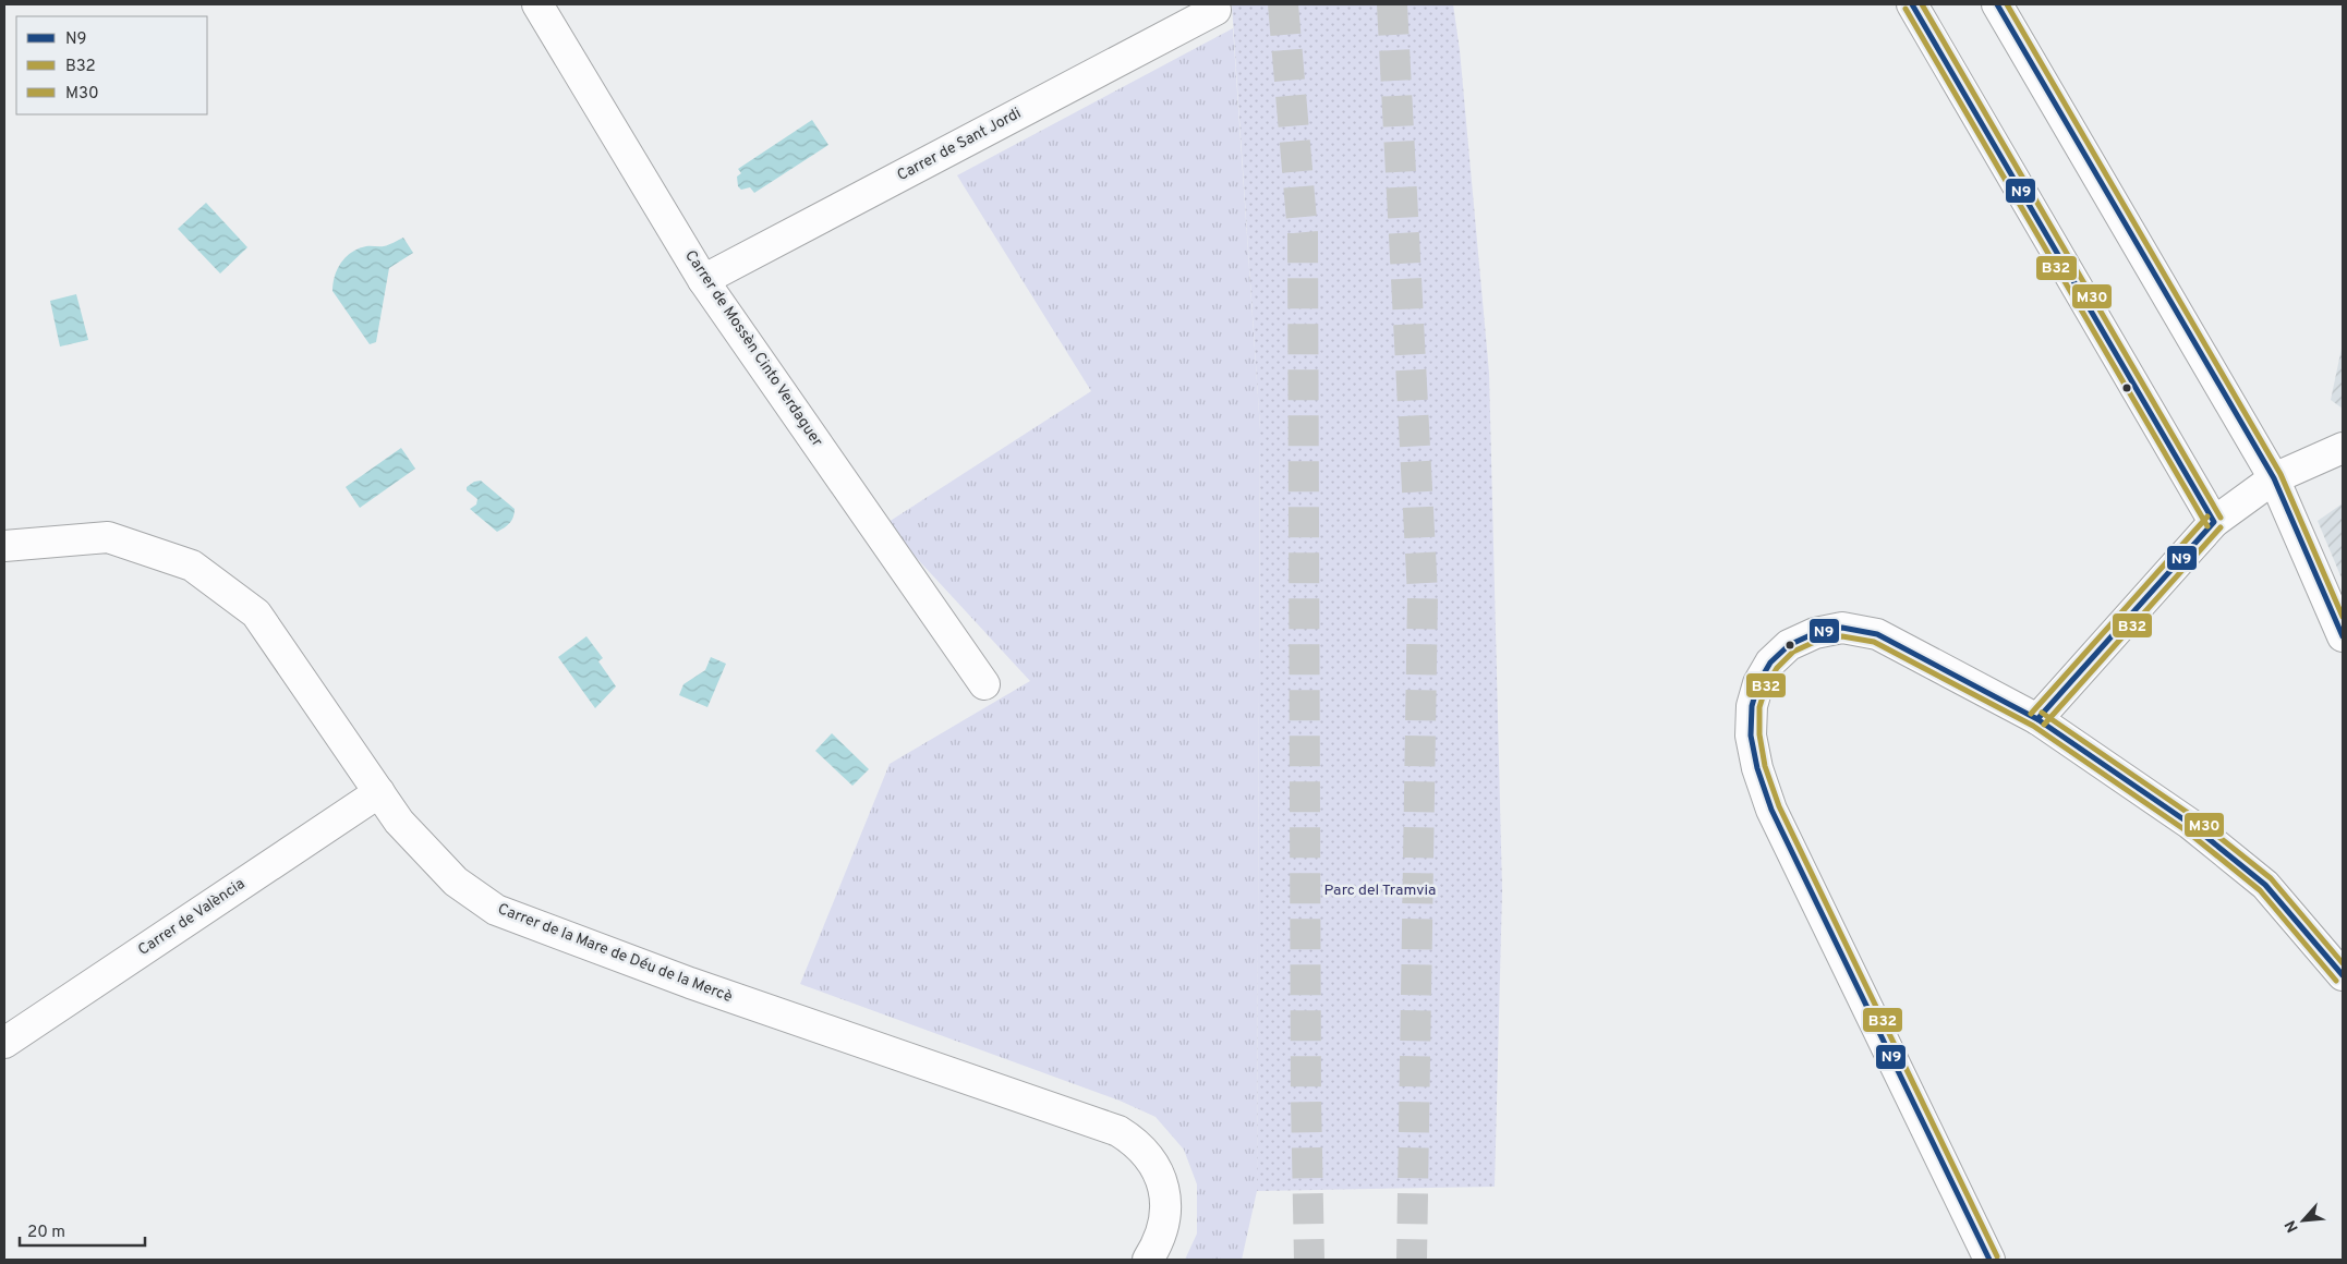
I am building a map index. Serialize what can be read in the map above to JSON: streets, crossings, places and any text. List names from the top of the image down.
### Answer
{
  "streets": {
    "street": [
      "Carrer de Sant Jordi",
      "Carrer de Mossèn Cinto Verdaguer",
      "Carrer de València",
      "Carrer de la Mare de Déu de la Mercè"
    ]
  },
  "crossings": [
    ["Carrer de Sant Jordi", "Carrer de Mossèn Cinto Verdaguer"],
    ["Carrer de València", "Carrer de la Mare de Déu de la Mercè"]
  ],
  "parks": ["Parc del Tramvia"],
  "lines": ["transit line N9", "transit line M30", "transit line B32"],
  "legend": ["N9", "B32", "M30"],
  "scale_bar": "20 m",
  "north": "bottom left"
}
